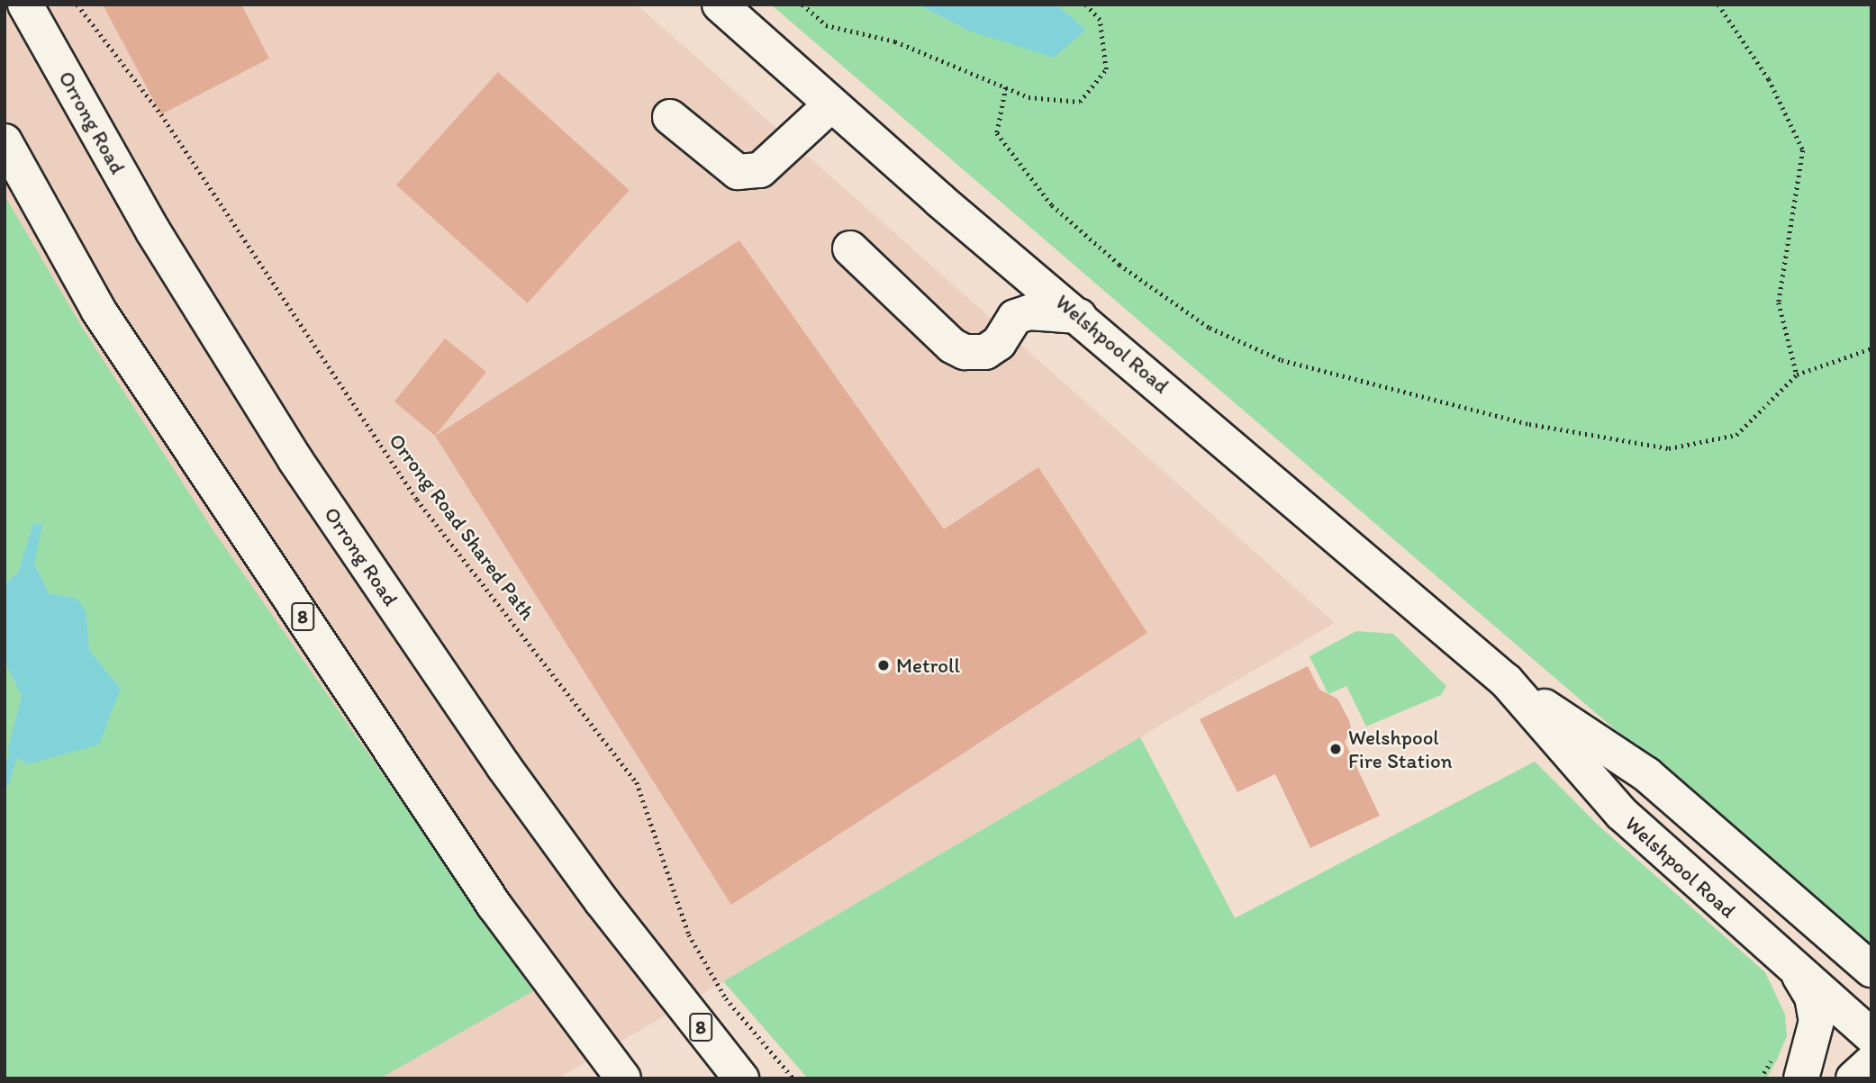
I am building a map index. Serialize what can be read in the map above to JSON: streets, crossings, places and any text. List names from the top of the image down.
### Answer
{
  "streets": {
    "main road": ["Orrong Road", "Welshpool Road", "8"],
    "path": ["Orrong Road Shared Path"]
  },
  "places": ["Metroll", "Welshpool Fire Station"]
}
